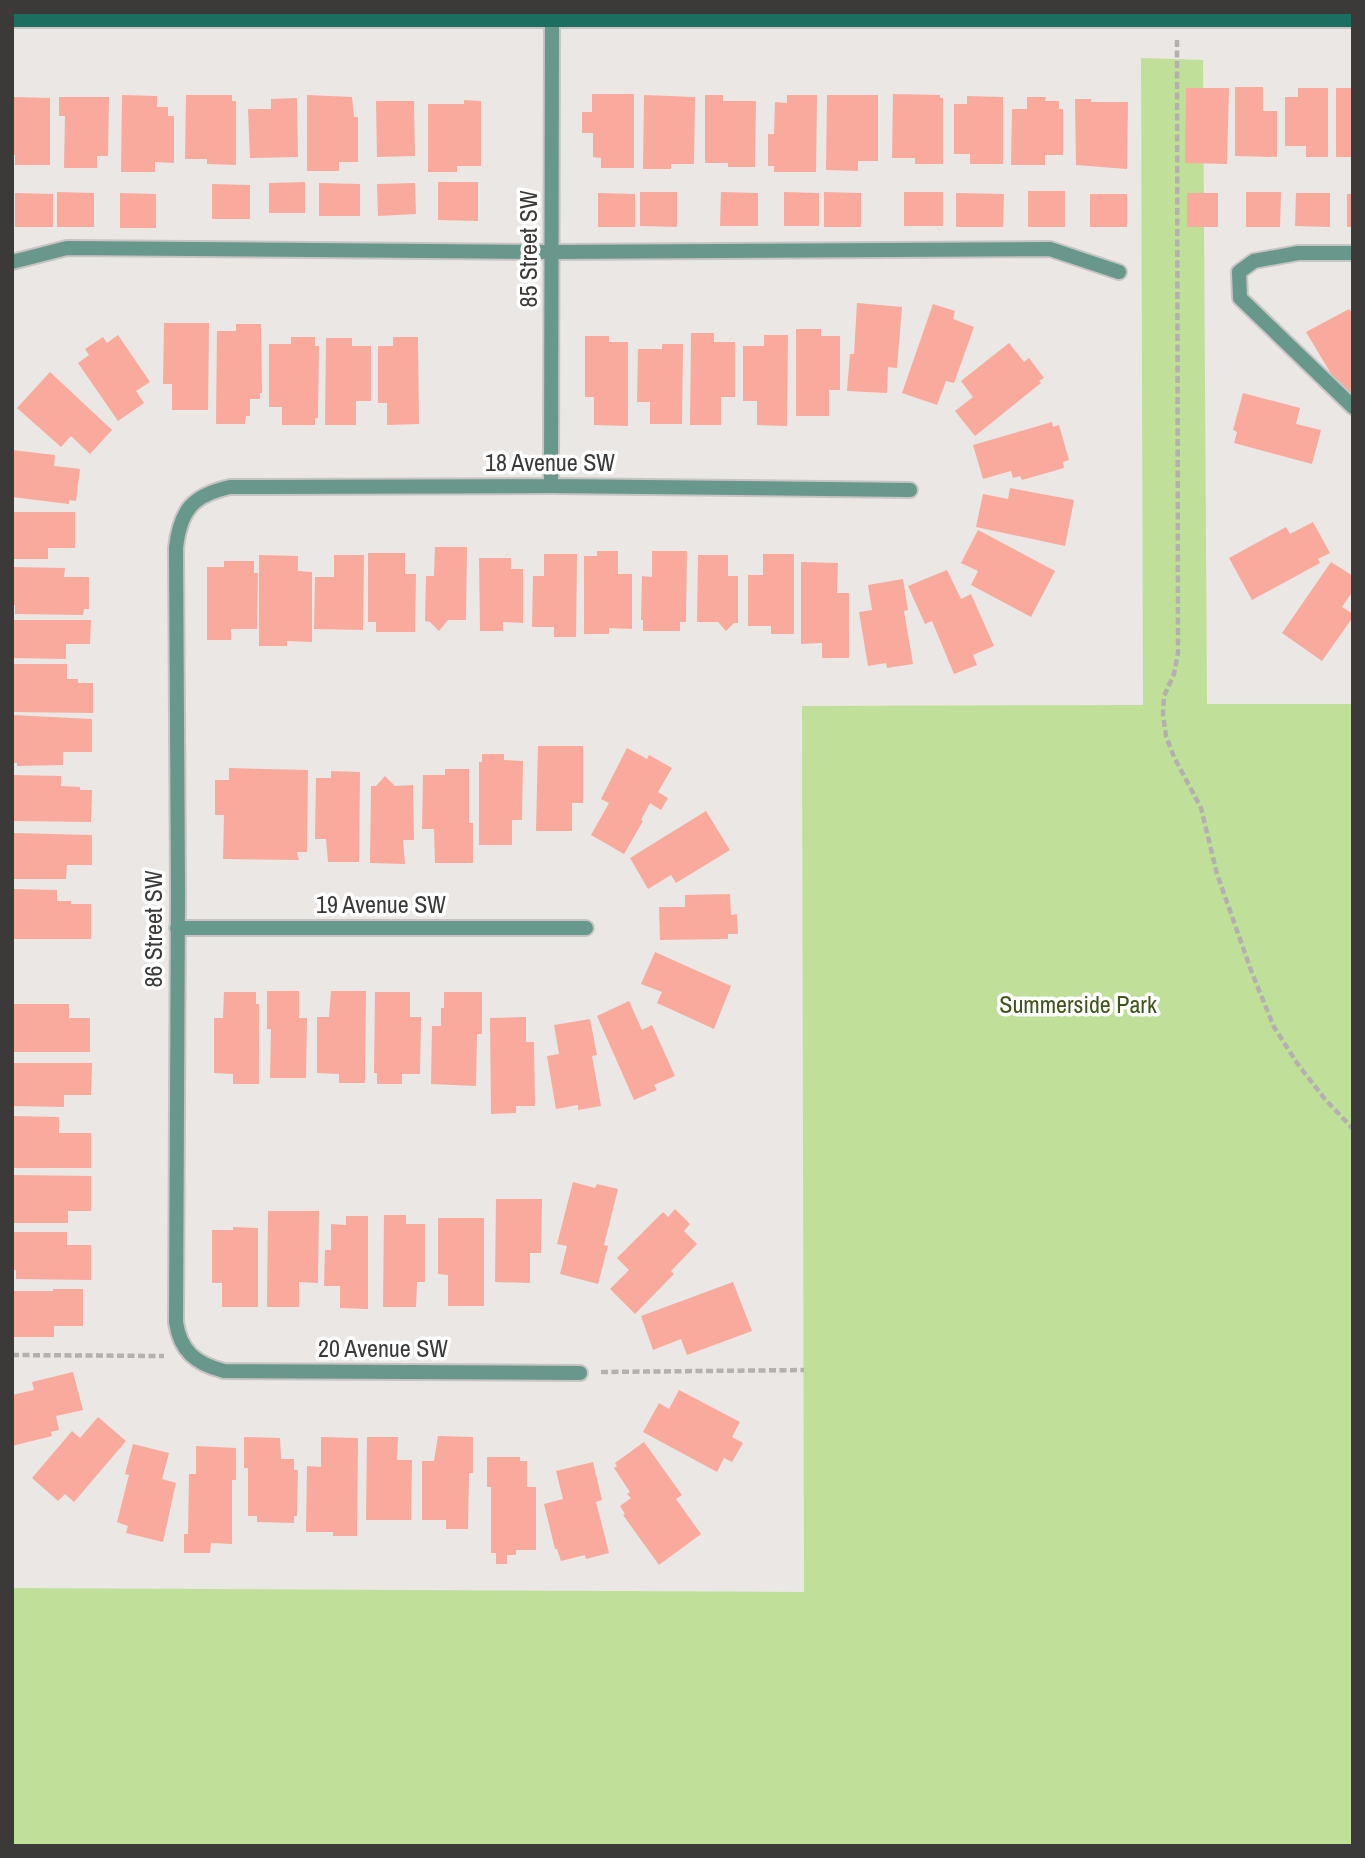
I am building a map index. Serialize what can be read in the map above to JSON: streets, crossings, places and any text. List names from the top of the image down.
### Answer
{
  "streets": {
    "street": [
      "85 Street SW",
      "18 Avenue SW",
      "19 Avenue SW",
      "86 Street SW",
      "20 Avenue SW"
    ]
  },
  "crossings": [
    ["85 Street SW", "18 Avenue SW"],
    ["18 Avenue SW", "86 Street SW"],
    ["19 Avenue SW", "86 Street SW"],
    ["86 Street SW", "20 Avenue SW"]
  ],
  "parks": ["Summerside Park"]
}
